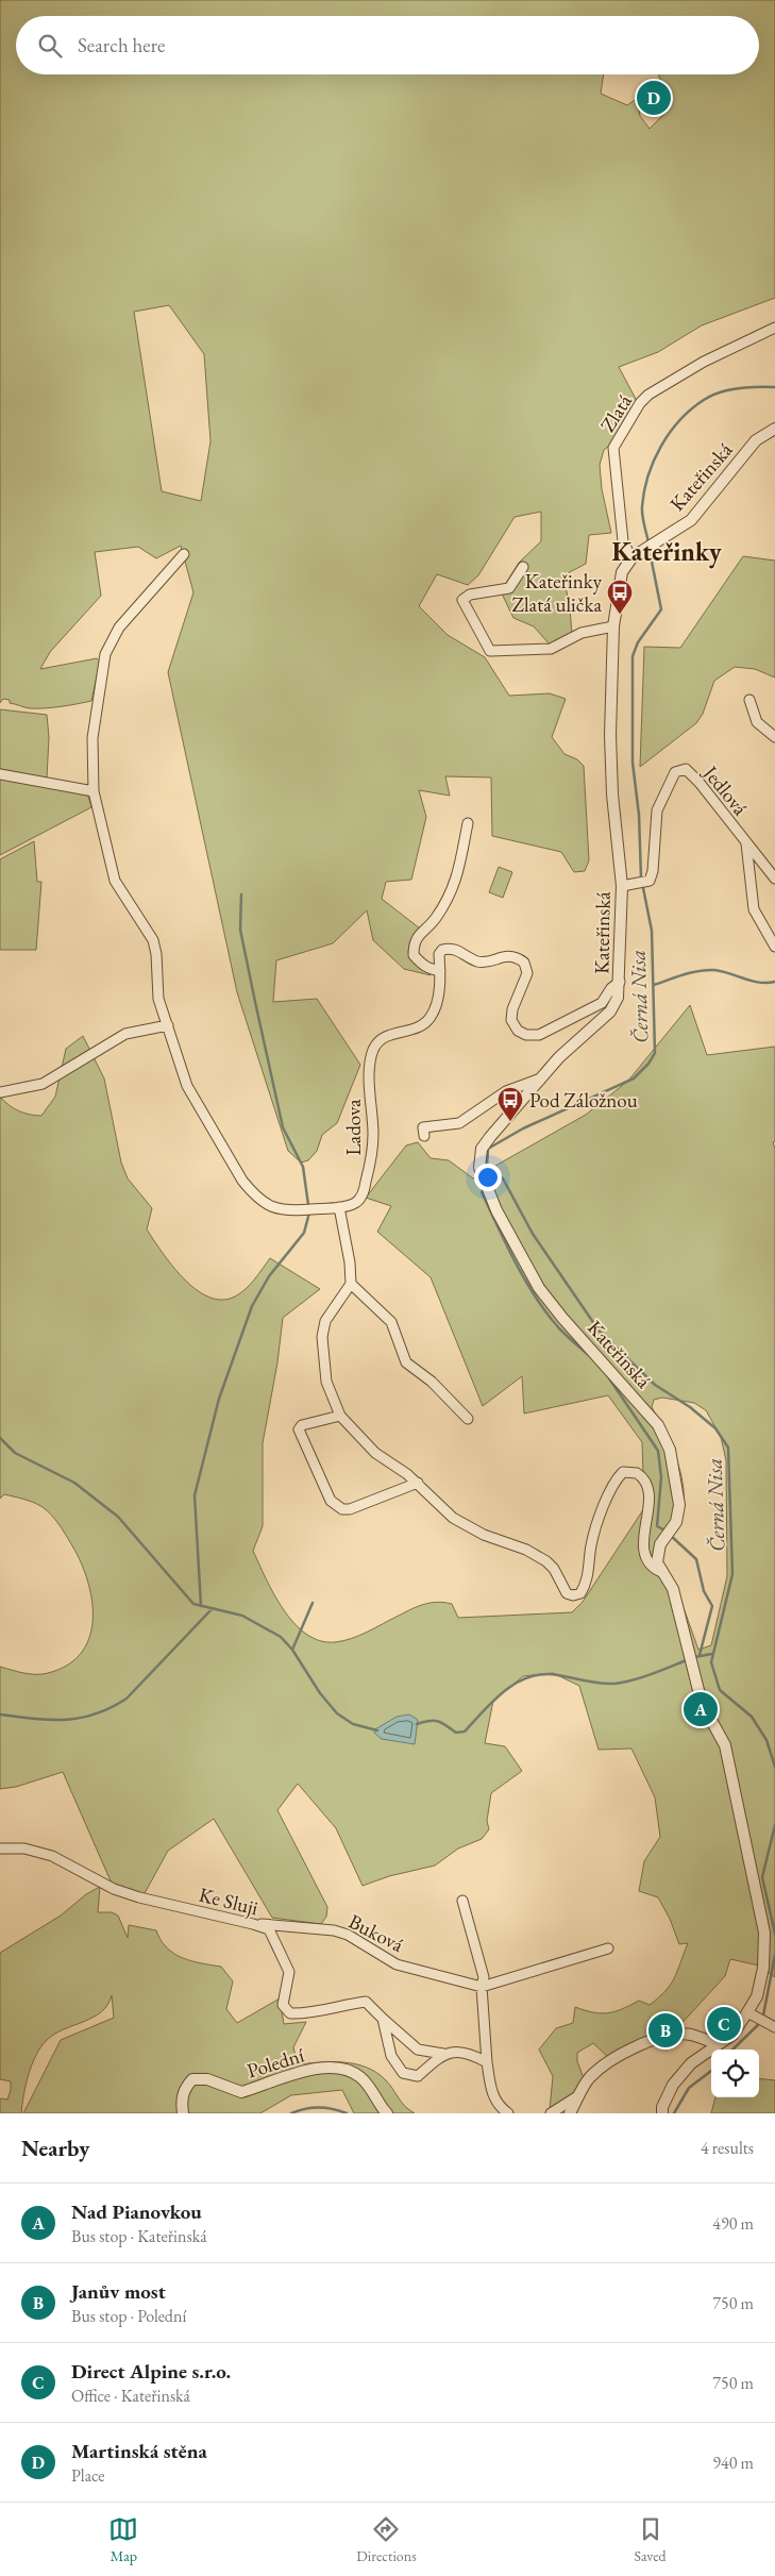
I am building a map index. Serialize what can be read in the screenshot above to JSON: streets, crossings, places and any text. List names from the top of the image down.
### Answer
{
  "streets": {
    "street": [
      "Zlatá",
      "Kateřinská",
      "Jedlová",
      "Ladova",
      "Ke Sluji",
      "Buková",
      "Polední"
    ]
  },
  "crossings": [
    ["Zlatá", "Kateřinská"],
    ["Kateřinská", "Jedlová"],
    ["Kateřinská", "Ladova"],
    ["Ke Sluji", "Buková"]
  ],
  "districts": ["Kateřinky"],
  "water": ["Černá Nisa"],
  "places": {
    "bus stop": ["Kateřinky Zlatá ulička", "Pod Záložnou"]
  },
  "page": {
    "search": "Search here",
    "pins": [
      "D",
      "A",
      "C",
      "B"
    ],
    "heading": ["Nearby", "4 results"],
    "list": [
      {
        "mark": "A",
        "name": "Nad Pianovkou",
        "note": "Bus stop · Kateřinská",
        "value": "490 m"
      },
      {
        "mark": "B",
        "name": "Janův most",
        "note": "Bus stop · Polední",
        "value": "750 m"
      },
      {
        "mark": "C",
        "name": "Direct Alpine s.r.o.",
        "note": "Office · Kateřinská",
        "value": "750 m"
      },
      {
        "mark": "D",
        "name": "Martinská stěna",
        "note": "Place",
        "value": "940 m"
      }
    ],
    "nav": ["Map", "Directions", "Saved"]
  }
}
